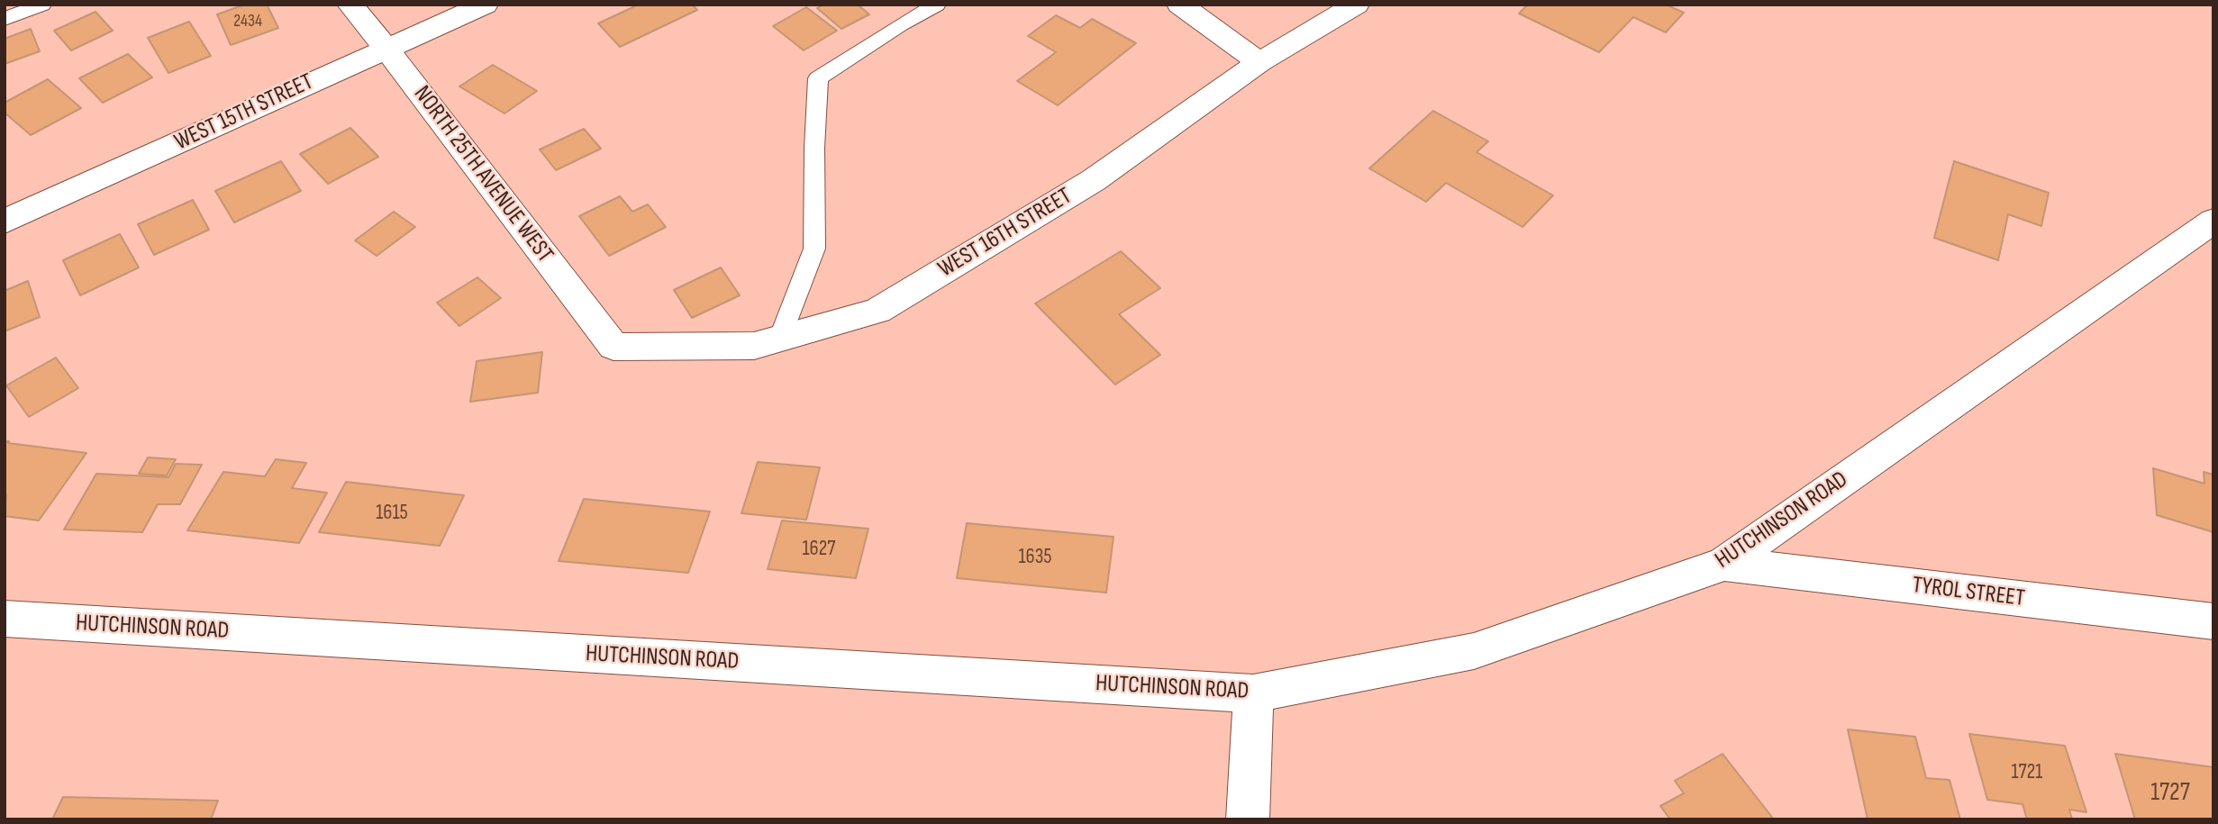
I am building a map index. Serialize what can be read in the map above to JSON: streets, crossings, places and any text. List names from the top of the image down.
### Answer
{
  "streets": {
    "street": [
      "WEST 15TH STREET",
      "NORTH 25TH AVENUE WEST",
      "WEST 16TH STREET",
      "HUTCHINSON ROAD",
      "TYROL STREET"
    ]
  },
  "crossings": [
    ["WEST 15TH STREET", "NORTH 25TH AVENUE WEST"],
    ["NORTH 25TH AVENUE WEST", "WEST 16TH STREET"],
    ["HUTCHINSON ROAD", "TYROL STREET"]
  ],
  "house_numbers": [
    "2434",
    "1615",
    "1627",
    "1635",
    "1721",
    "1727"
  ]
}
